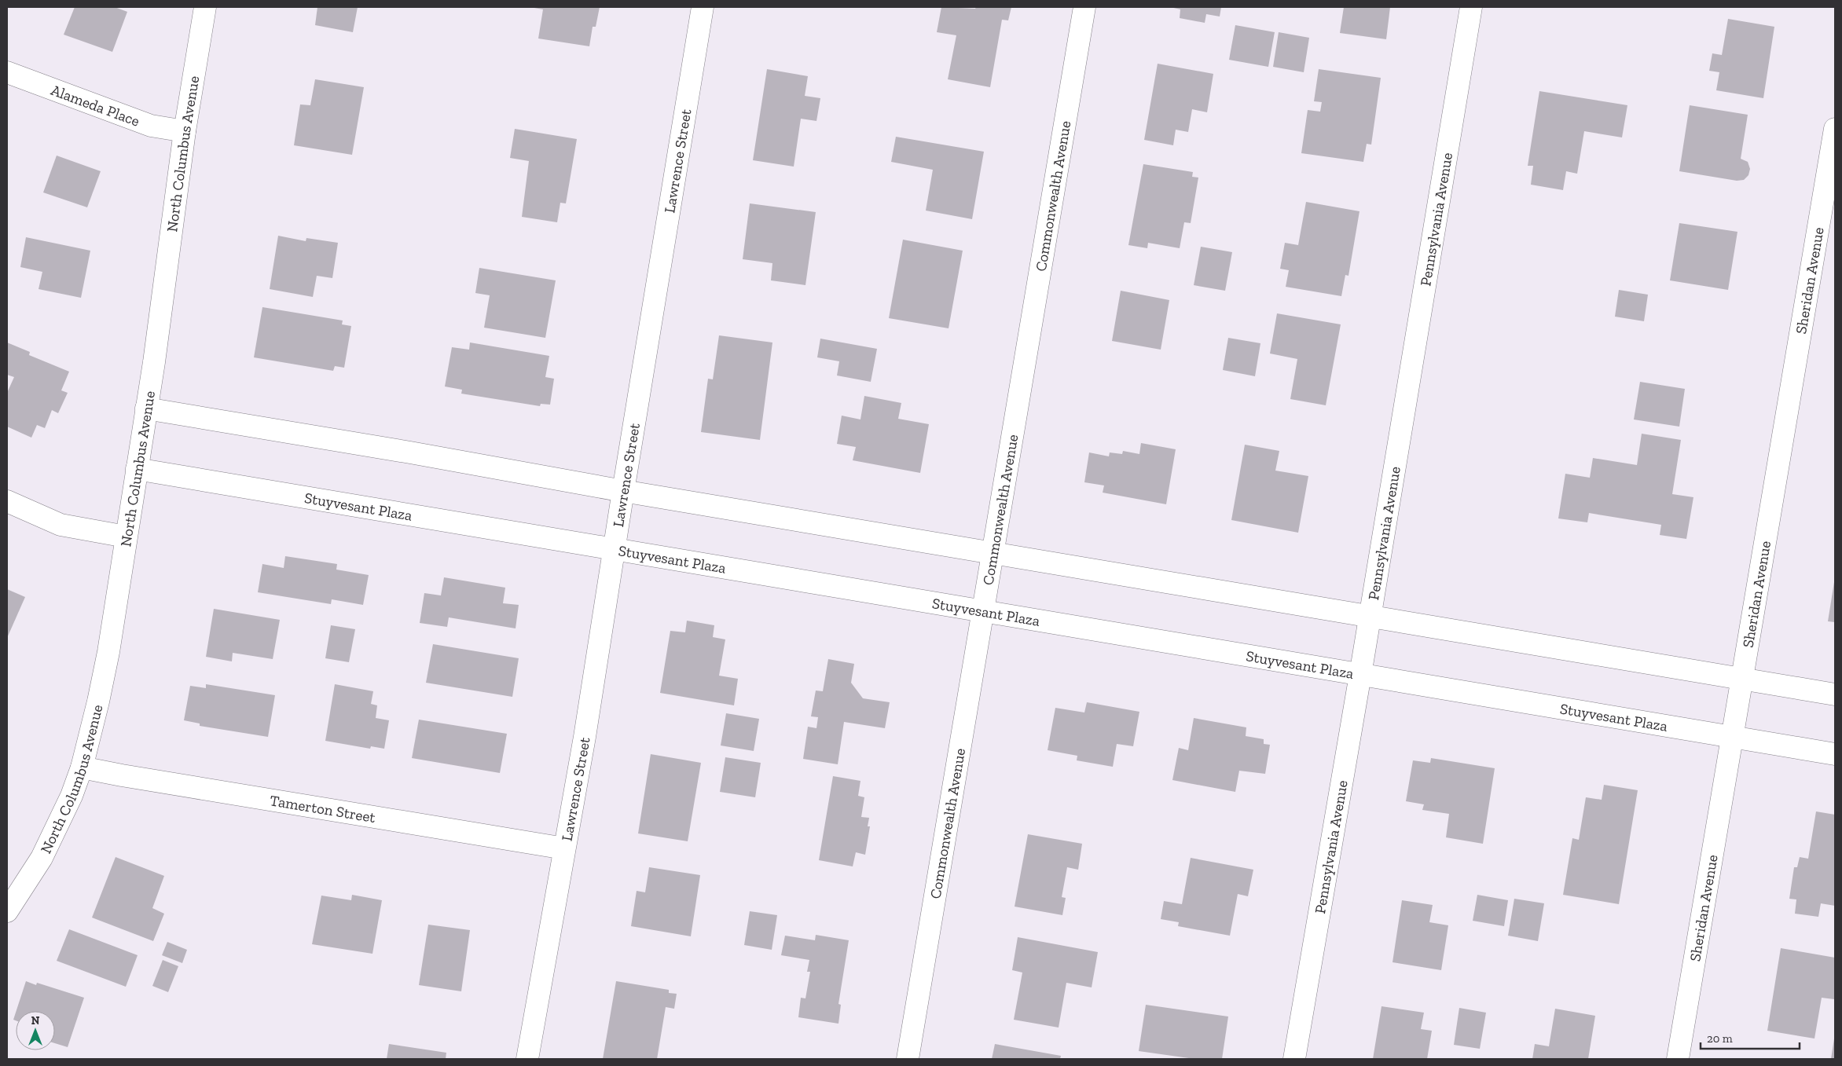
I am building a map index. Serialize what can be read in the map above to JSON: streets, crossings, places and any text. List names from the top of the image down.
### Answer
{
  "streets": {
    "street": [
      "Alameda Place",
      "North Columbus Avenue",
      "Lawrence Street",
      "Commonwealth Avenue",
      "Pennsylvania Avenue",
      "Sheridan Avenue",
      "Stuyvesant Plaza",
      "Tamerton Street"
    ]
  },
  "crossings": [
    ["Alameda Place", "North Columbus Avenue"],
    ["North Columbus Avenue", "Stuyvesant Plaza"],
    ["North Columbus Avenue", "Tamerton Street"],
    ["Lawrence Street", "Stuyvesant Plaza"],
    ["Lawrence Street", "Tamerton Street"],
    ["Commonwealth Avenue", "Stuyvesant Plaza"],
    ["Pennsylvania Avenue", "Stuyvesant Plaza"],
    ["Sheridan Avenue", "Stuyvesant Plaza"]
  ],
  "scale_bar": "20 m",
  "north": "top"
}
